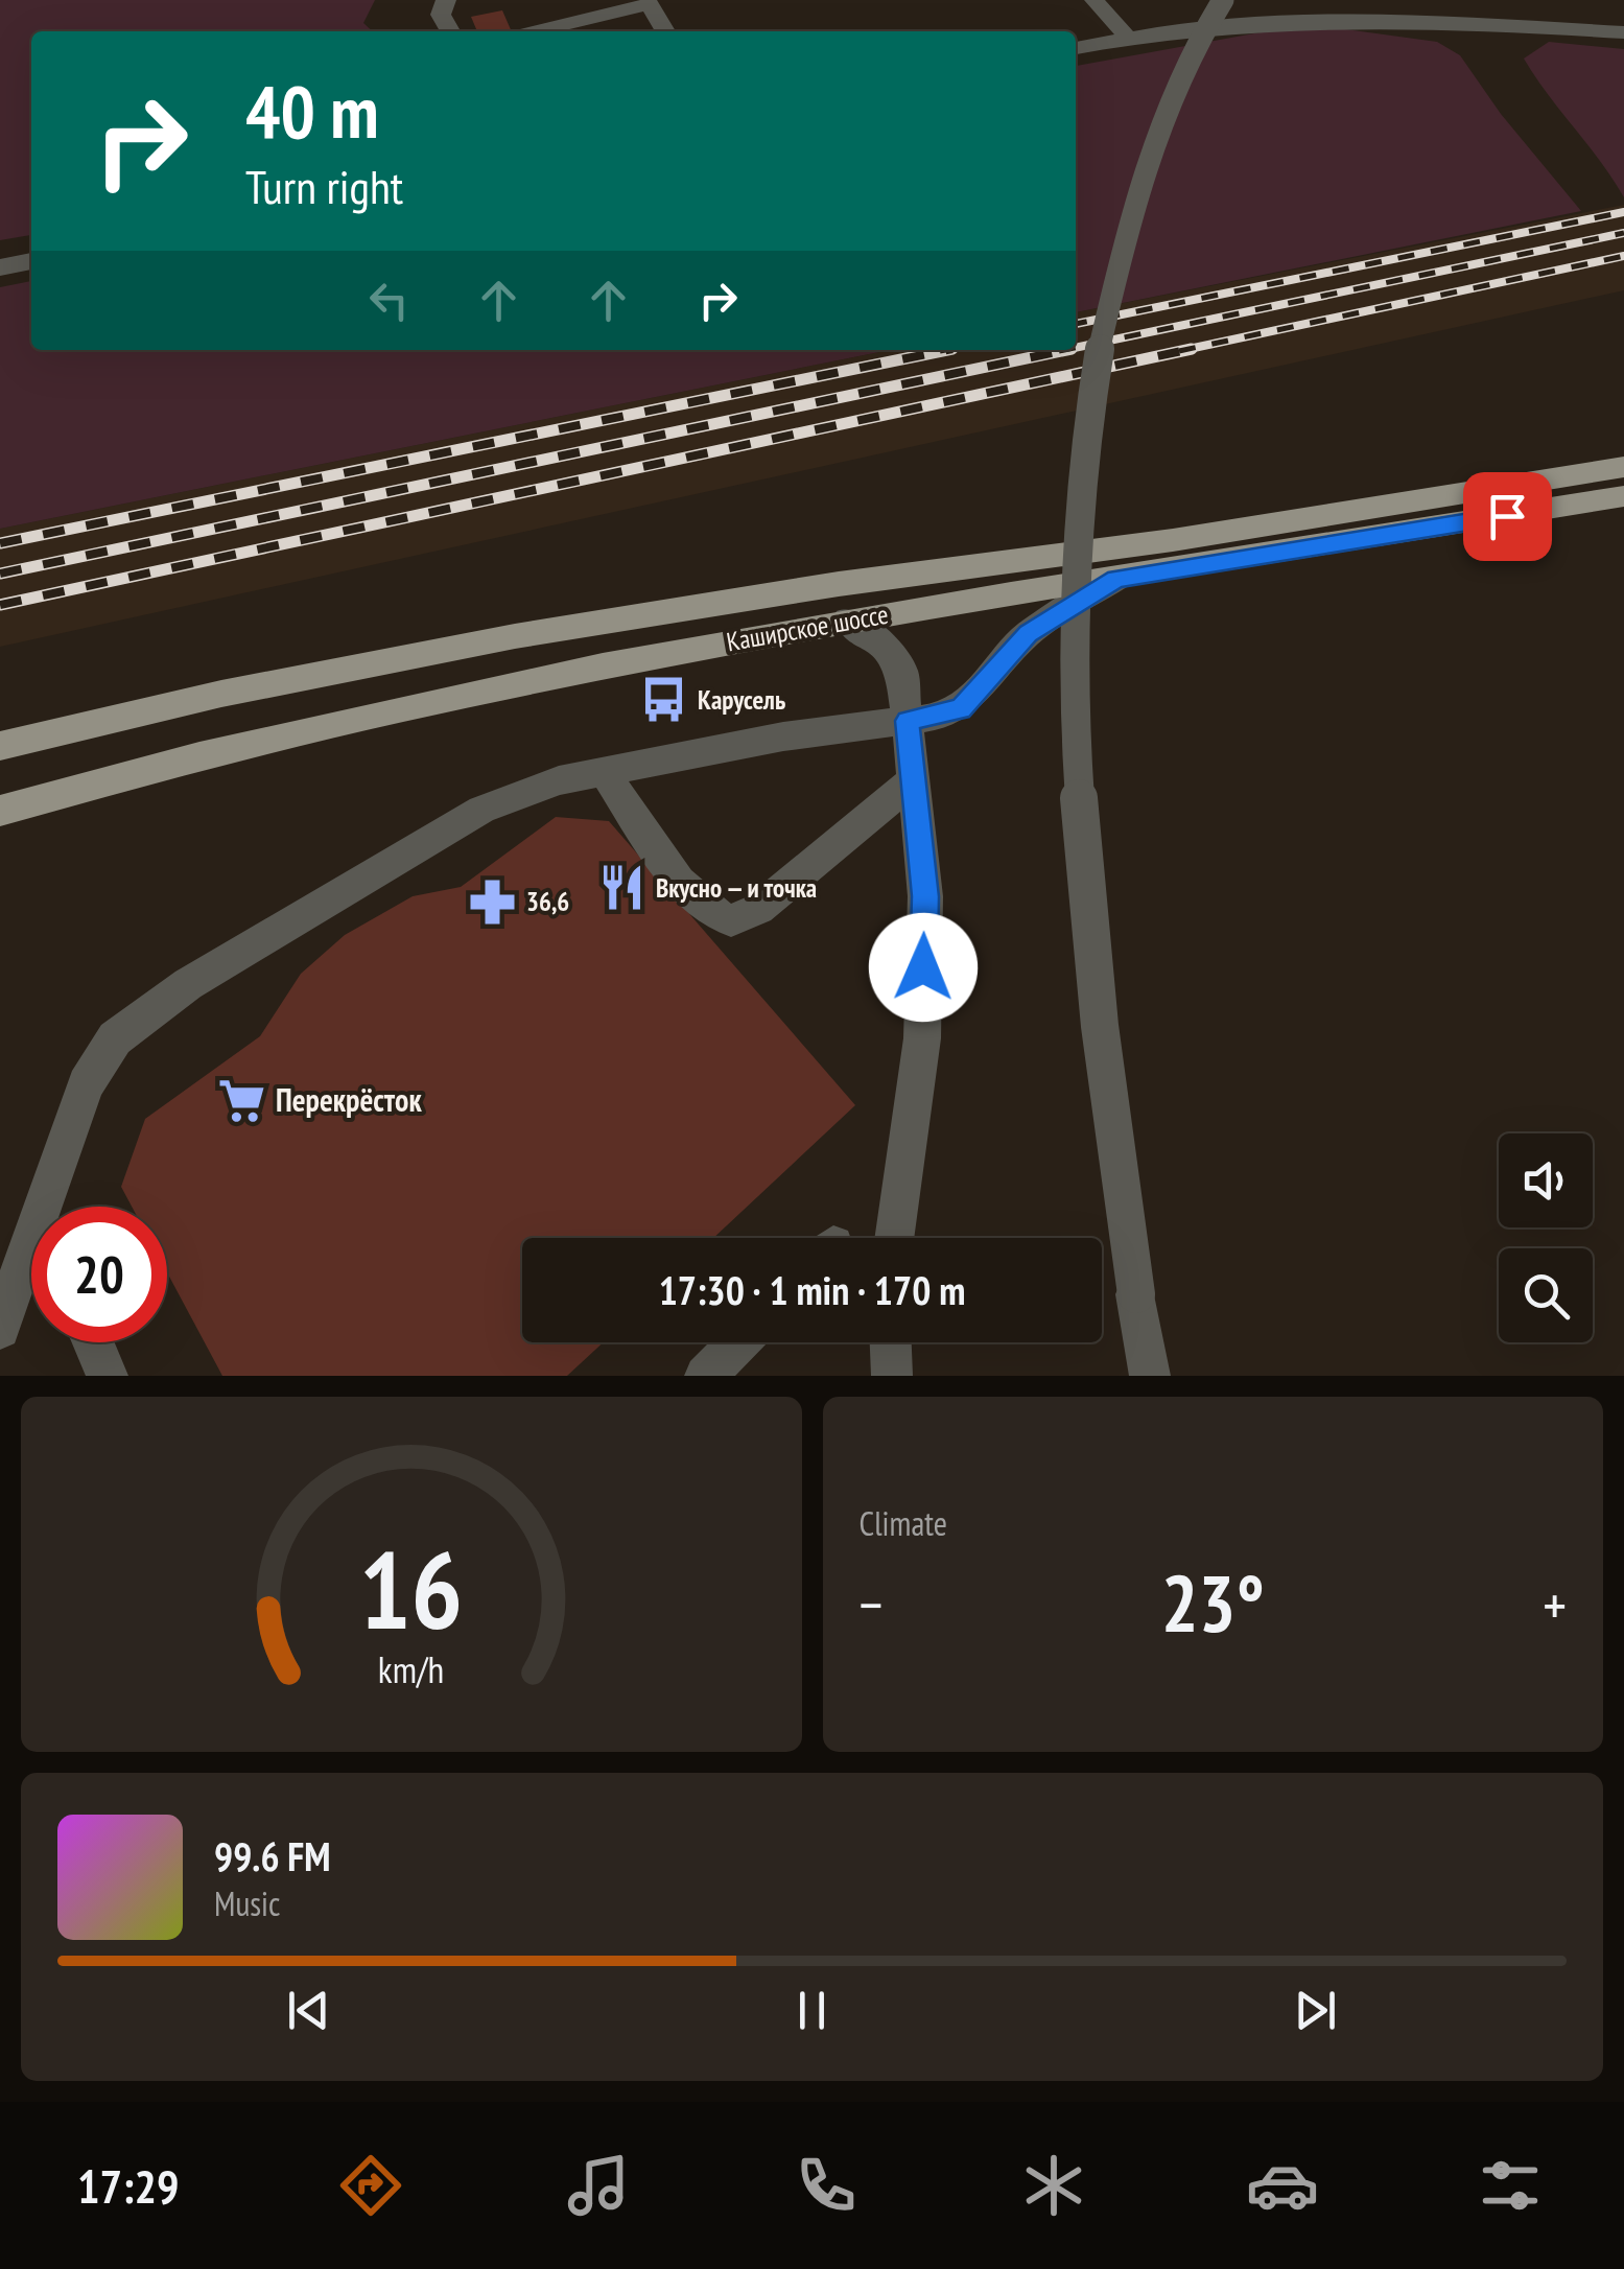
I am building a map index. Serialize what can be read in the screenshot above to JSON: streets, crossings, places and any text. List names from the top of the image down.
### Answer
{
  "streets": {
    "main road": ["Каширское шоссе"]
  },
  "places": {
    "bus stop": ["Карусель"],
    "restaurant": ["Вкусно — и точка"],
    "pharmacy": ["36,6"],
    "supermarket": ["Перекрёсток"]
  },
  "page": {
    "turn": ["40 m", "Turn right"],
    "limit": "20",
    "trip": "17:30 · 1 min · 170 m",
    "tile": "Climate",
    "heat": ["−", "23°", "+"],
    "song": ["99.6 FM", "Music"],
    "tabs": "17:29",
    "gauge": ["16", "km/h"]
  }
}
